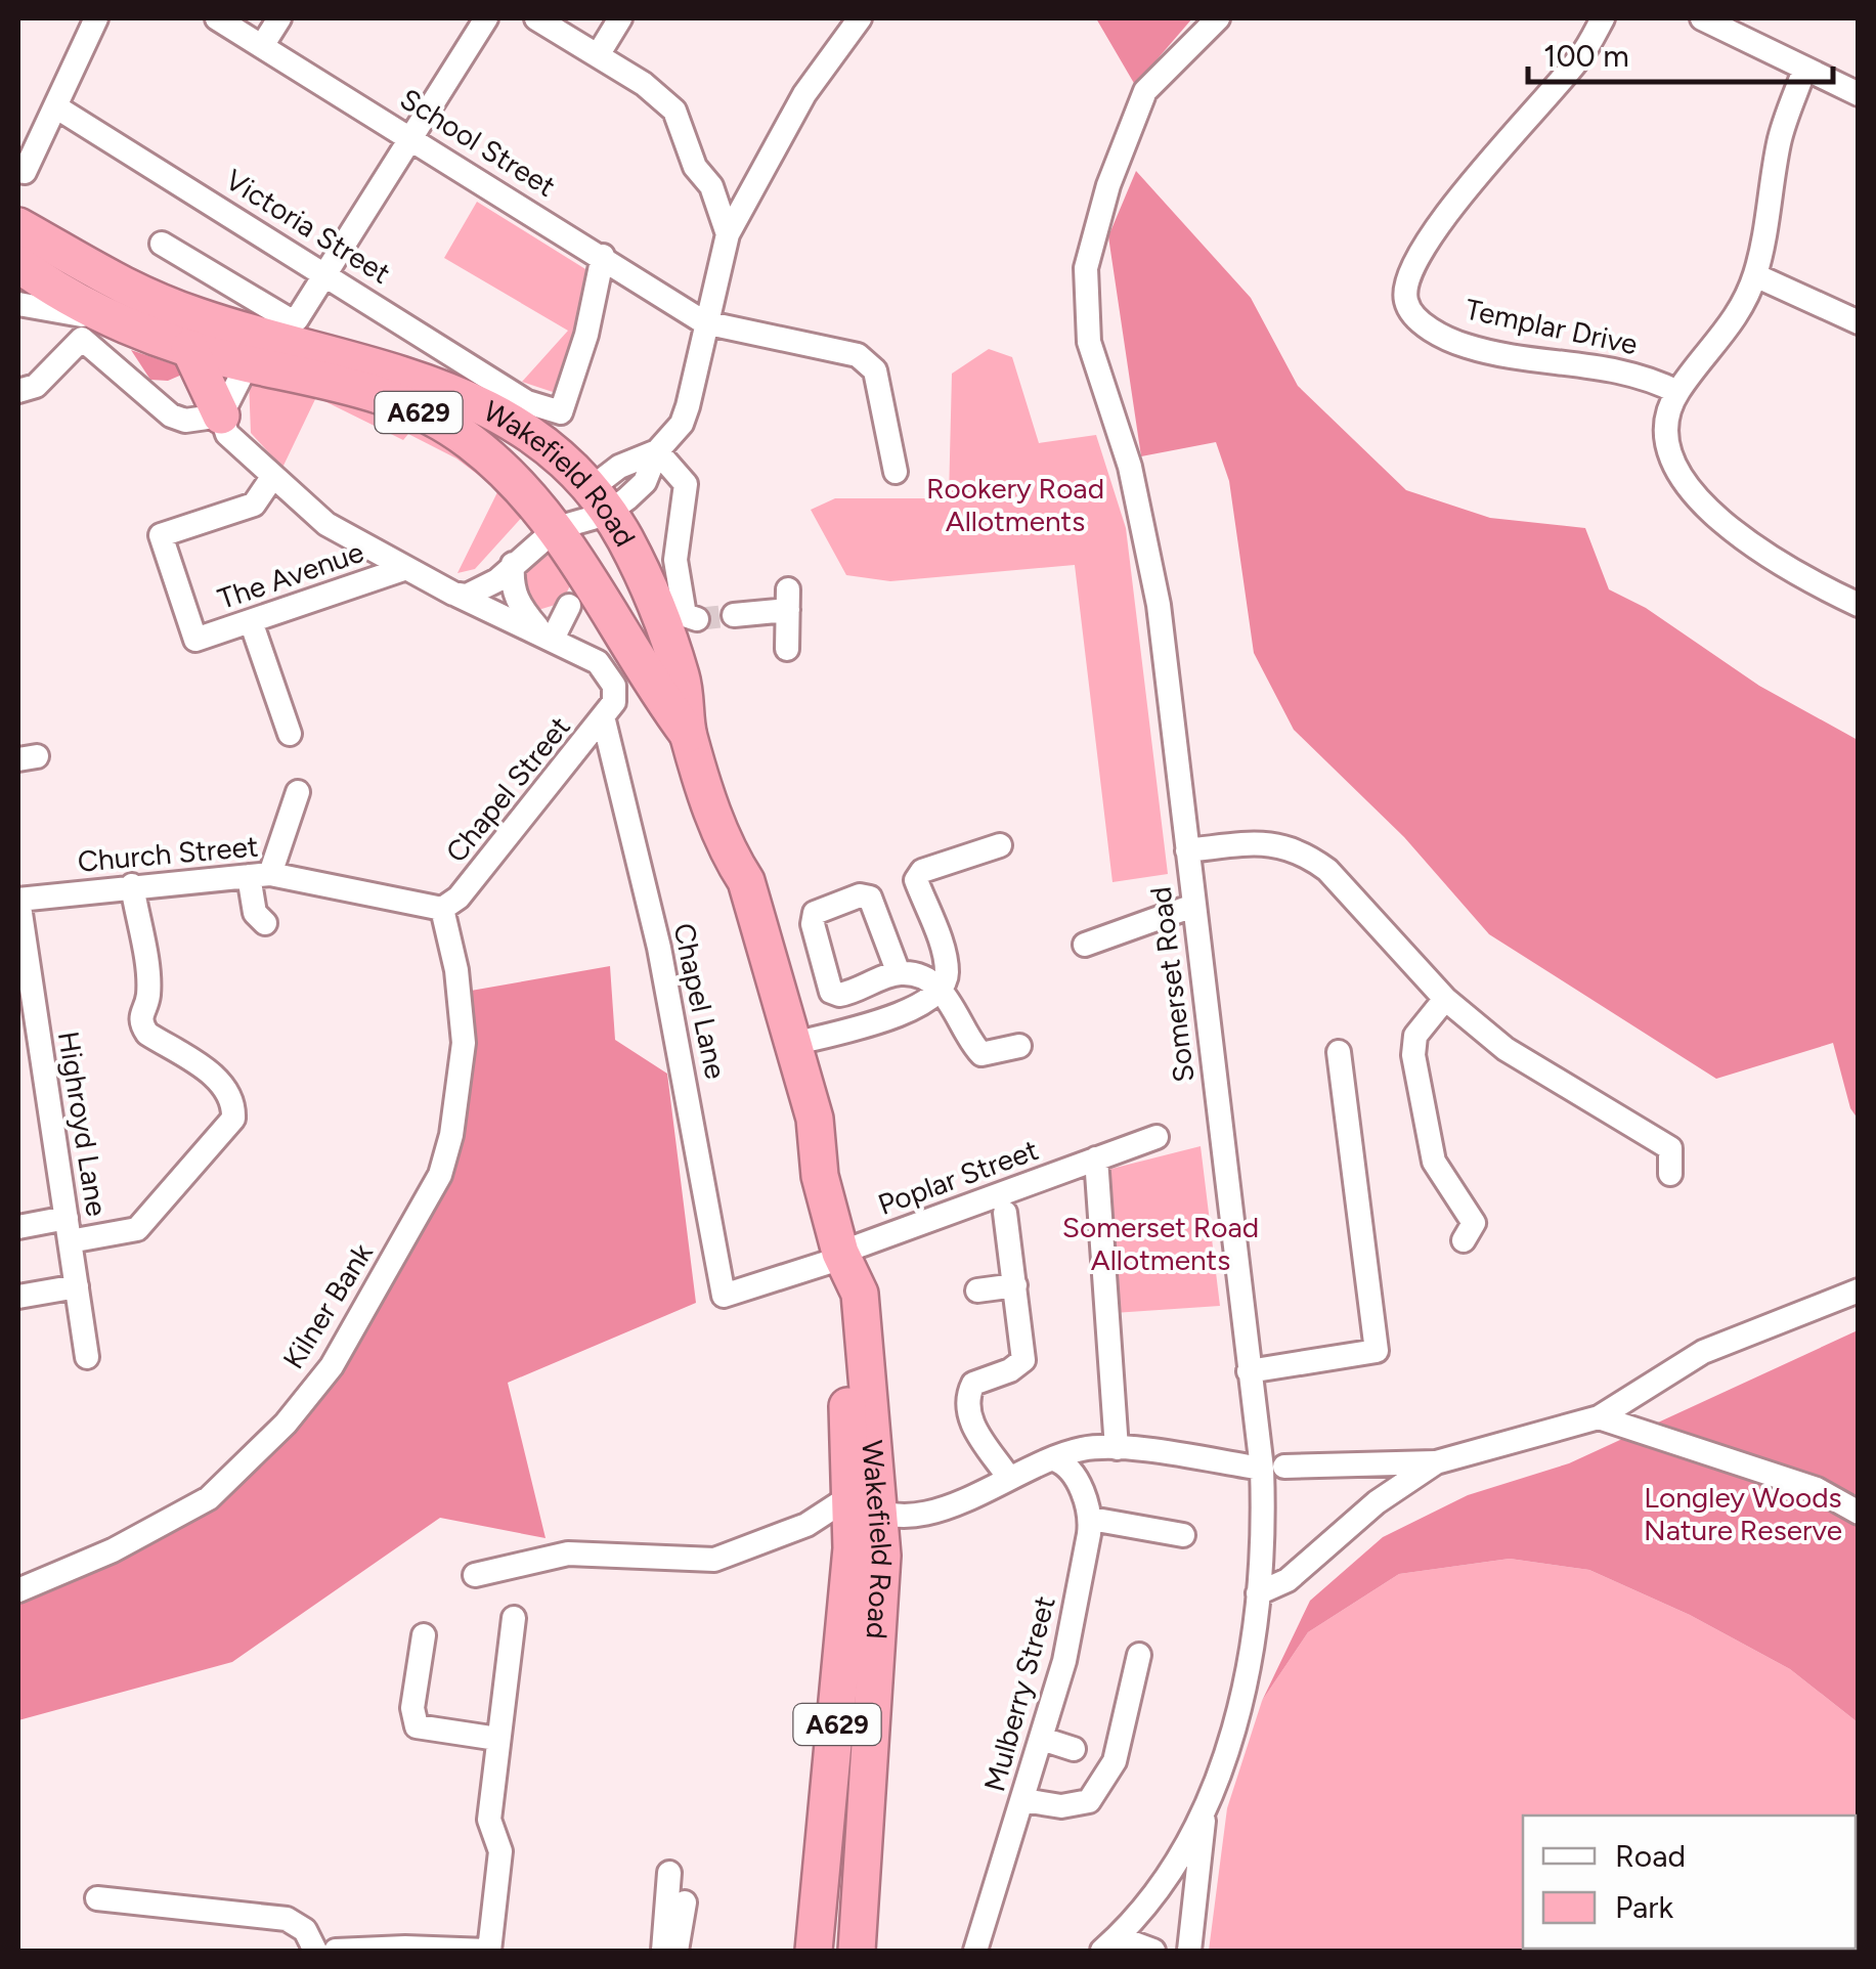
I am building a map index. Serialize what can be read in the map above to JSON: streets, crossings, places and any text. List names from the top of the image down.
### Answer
{
  "streets": {
    "highway": ["A629", "Wakefield Road"],
    "street": [
      "School Street",
      "Victoria Street",
      "Templar Drive",
      "The Avenue",
      "Chapel Street",
      "Church Street",
      "Somerset Road",
      "Chapel Lane",
      "Highroyd Lane",
      "Poplar Street",
      "Kilner Bank",
      "Mulberry Street"
    ]
  },
  "crossings": [
    ["School Street", "Victoria Street"],
    ["Wakefield Road", "Poplar Street"],
    ["The Avenue", "Chapel Lane"],
    ["Chapel Street", "Church Street"],
    ["Chapel Street", "Chapel Lane"],
    ["Chapel Street", "Kilner Bank"],
    ["Church Street", "Highroyd Lane"],
    ["Church Street", "Kilner Bank"],
    ["Chapel Lane", "Poplar Street"]
  ],
  "parks": ["Rookery Road Allotments", "Somerset Road Allotments", "Longley Woods Nature Reserve"],
  "legend": ["Road", "Park"],
  "scale_bar": "100 m"
}
